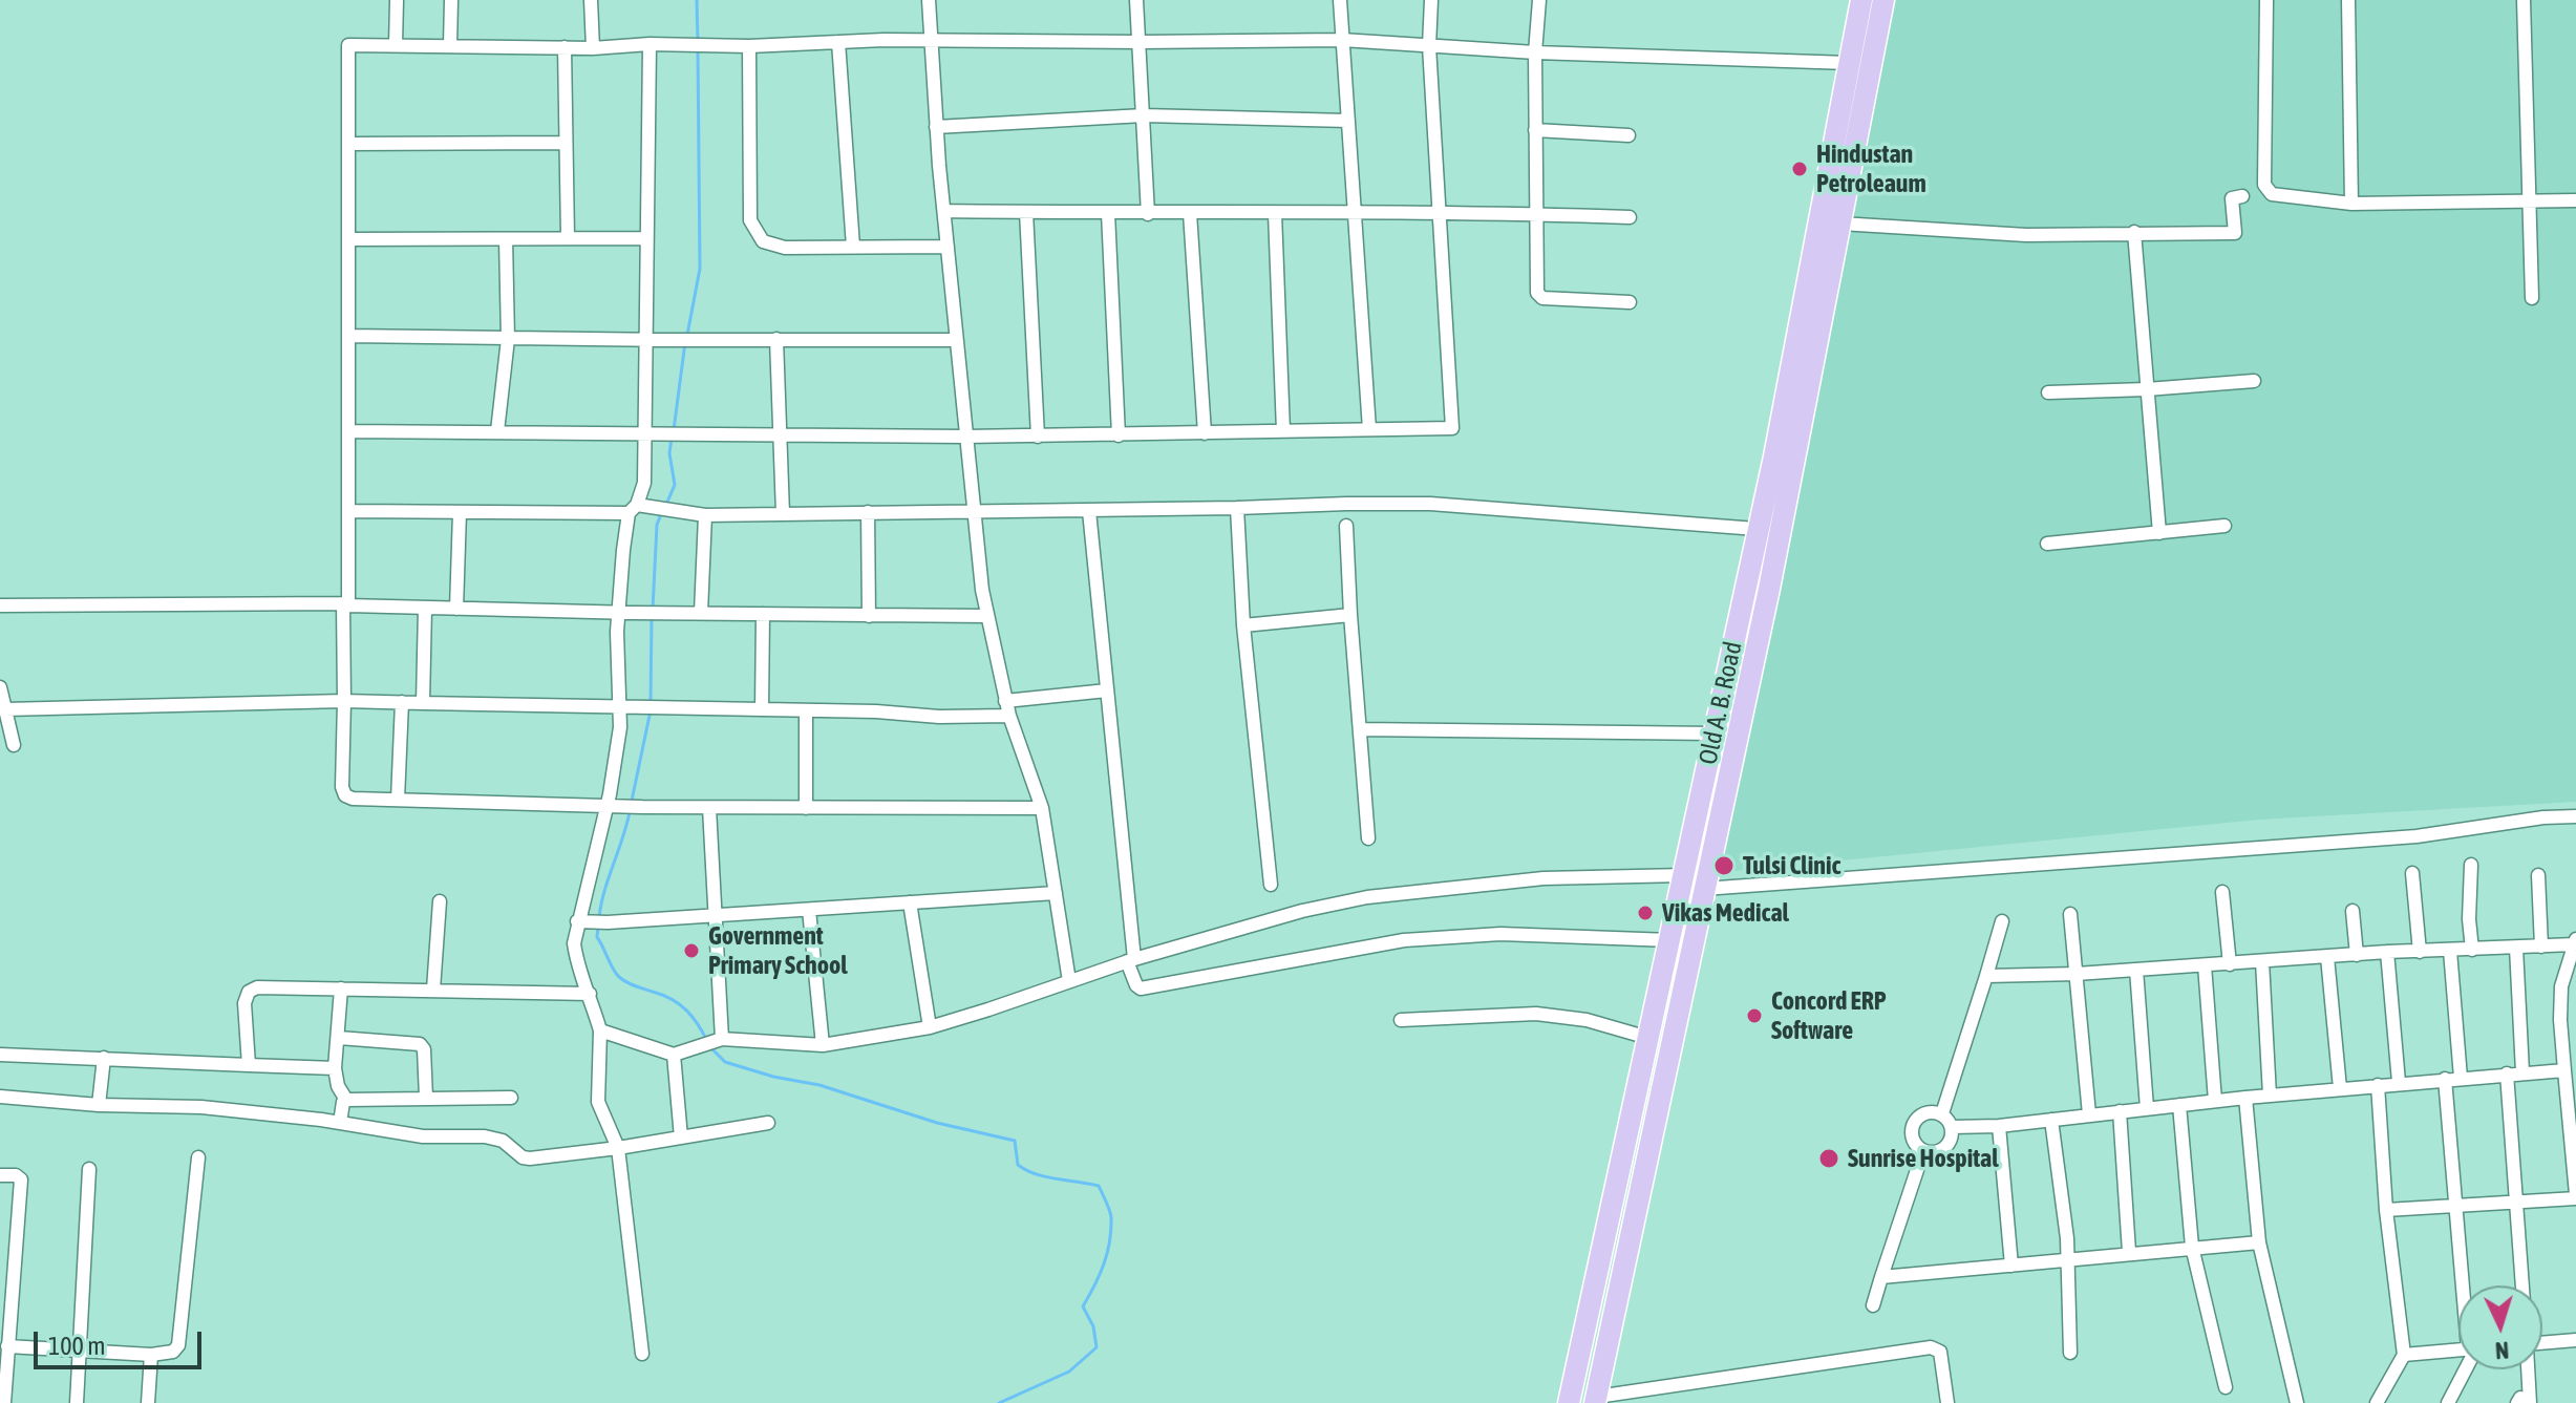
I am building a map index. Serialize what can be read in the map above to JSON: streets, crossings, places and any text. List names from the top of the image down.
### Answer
{
  "streets": {
    "main road": ["Old A. B. Road"]
  },
  "places": [
    "Hindustan Petroleaum",
    "Tulsi Clinic",
    "Vikas Medical",
    "Government Primary School",
    "Concord ERP Software",
    "Sunrise Hospital"
  ],
  "scale_bar": "100 m",
  "north": "bottom"
}
